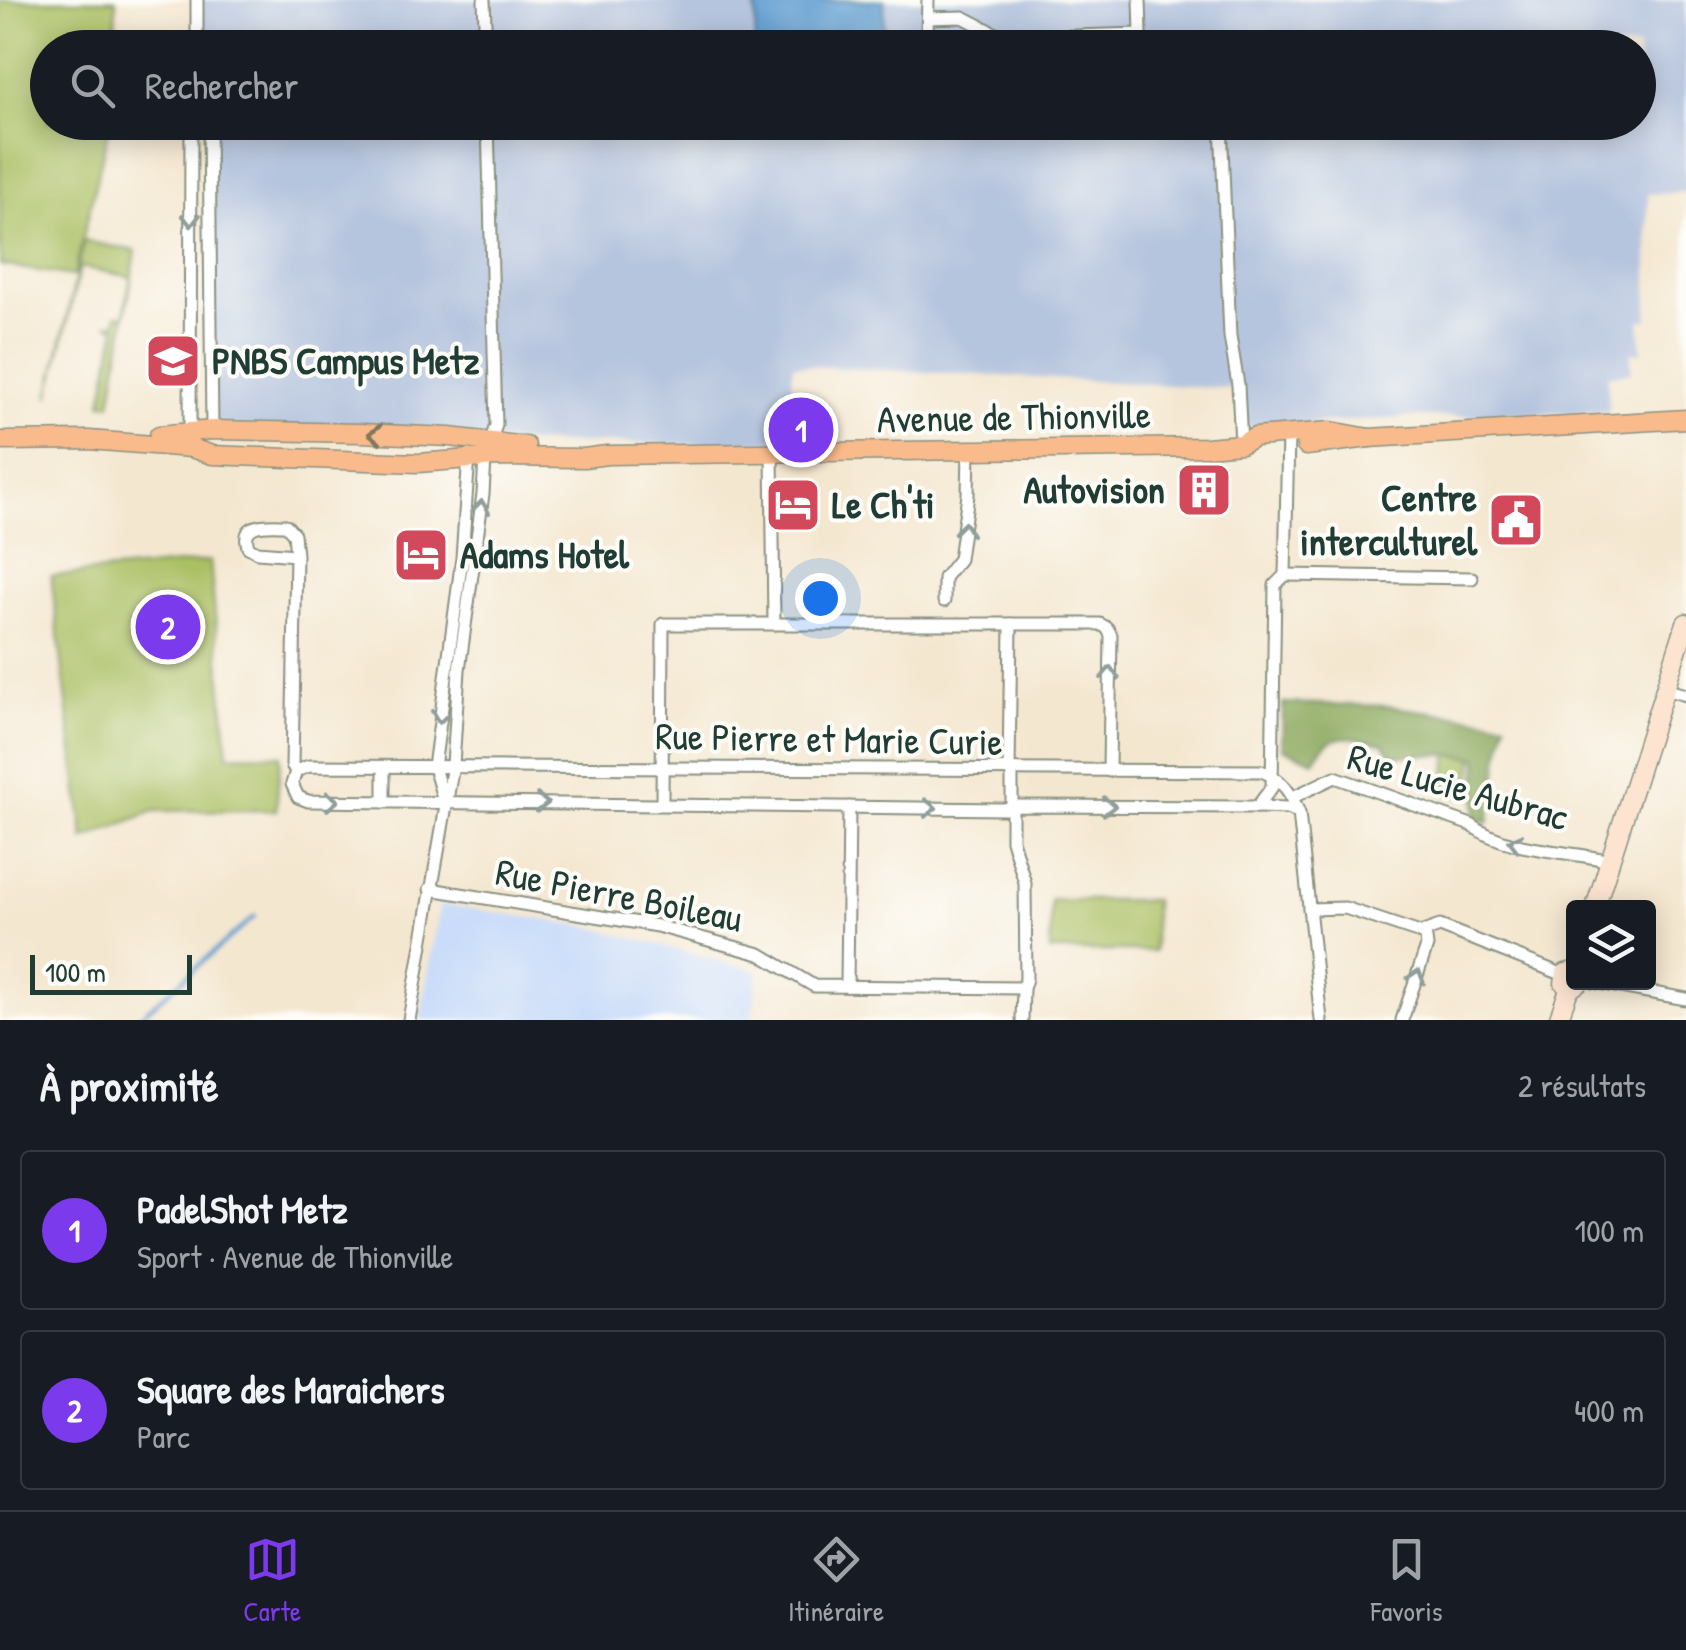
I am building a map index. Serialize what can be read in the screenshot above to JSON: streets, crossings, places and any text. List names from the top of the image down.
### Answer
{
  "streets": {
    "main road": ["Avenue de Thionville"],
    "street": ["Rue Pierre et Marie Curie", "Rue Lucie Aubrac", "Rue Pierre Boileau"]
  },
  "one_way": ["Rue Lucie Aubrac"],
  "places": {
    "school or university": ["PNBS Campus Metz"],
    "building": ["Autovision"],
    "hotel": ["Le Ch'ti", "Adams Hotel"],
    "public building": ["Centre interculturel"]
  },
  "scale_bar": "100 m",
  "page": {
    "search": "Rechercher",
    "pins": ["1", "2"],
    "scale": "100 m",
    "heading": ["À proximité", "2 résultats"],
    "list": [
      {
        "mark": "1",
        "name": "PadelShot Metz",
        "note": "Sport · Avenue de Thionville",
        "value": "100 m"
      },
      {
        "mark": "2",
        "name": "Square des Maraichers",
        "note": "Parc",
        "value": "400 m"
      }
    ],
    "nav": ["Carte", "Itinéraire", "Favoris"]
  }
}
